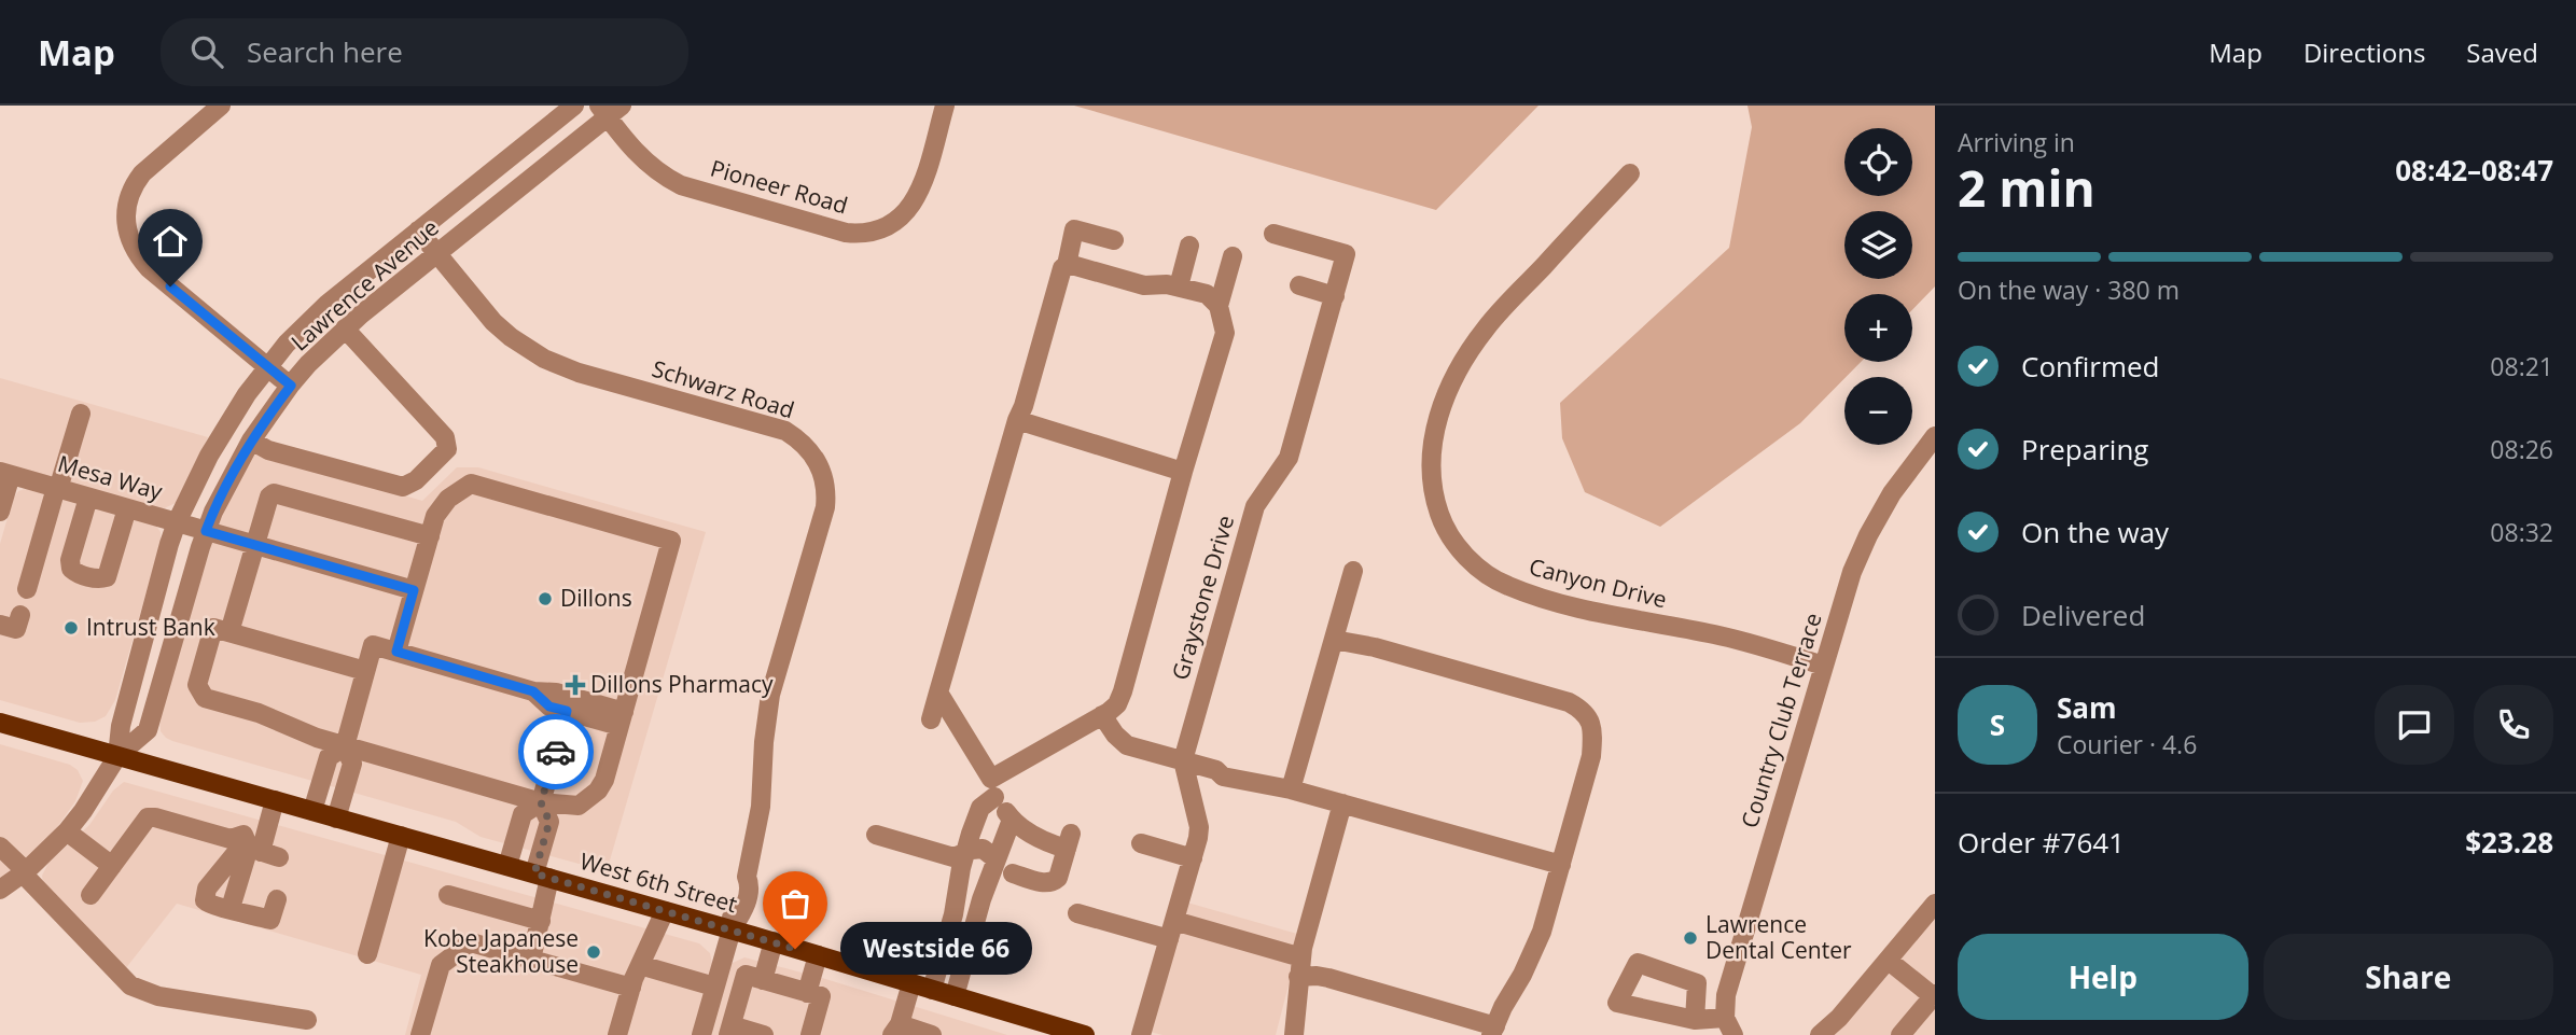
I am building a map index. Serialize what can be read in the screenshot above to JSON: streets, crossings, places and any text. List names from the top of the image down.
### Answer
{
  "streets": {
    "main road": ["West 6th Street"],
    "street": [
      "Pioneer Road",
      "Lawrence Avenue",
      "Schwarz Road",
      "Mesa Way",
      "Canyon Drive",
      "Graystone Drive",
      "Country Club Terrace"
    ]
  },
  "crossings": [
    ["Pioneer Road", "Lawrence Avenue"],
    ["Lawrence Avenue", "Schwarz Road"],
    ["Lawrence Avenue", "Mesa Way"],
    ["Lawrence Avenue", "West 6th Street"],
    ["Schwarz Road", "West 6th Street"],
    ["Canyon Drive", "Country Club Terrace"]
  ],
  "places": {
    "other": [
      "Dillons",
      "Intrust Bank",
      "Lawrence Dental Center",
      "Westside 66",
      "Kobe Japanese Steakhouse"
    ],
    "health": ["Dillons Pharmacy"]
  },
  "page": {
    "header": "Map",
    "search": "Search here",
    "nav": ["Map", "Directions", "Saved"],
    "heading": ["2 min", "Arriving in", "08:42–08:47"],
    "panel": [
      "Sam",
      "Courier · 4.6",
      "Order #7641",
      "$23.28"
    ],
    "map_buttons": ["+", "−"],
    "bar": "On the way · 380 m",
    "list": [
      ["Confirmed", "08:21"],
      ["Preparing", "08:26"],
      ["On the way", "08:32"],
      "Delivered"
    ],
    "round": "S",
    "buttons": ["Help", "Share"],
    "bubble": "Westside 66"
  }
}
